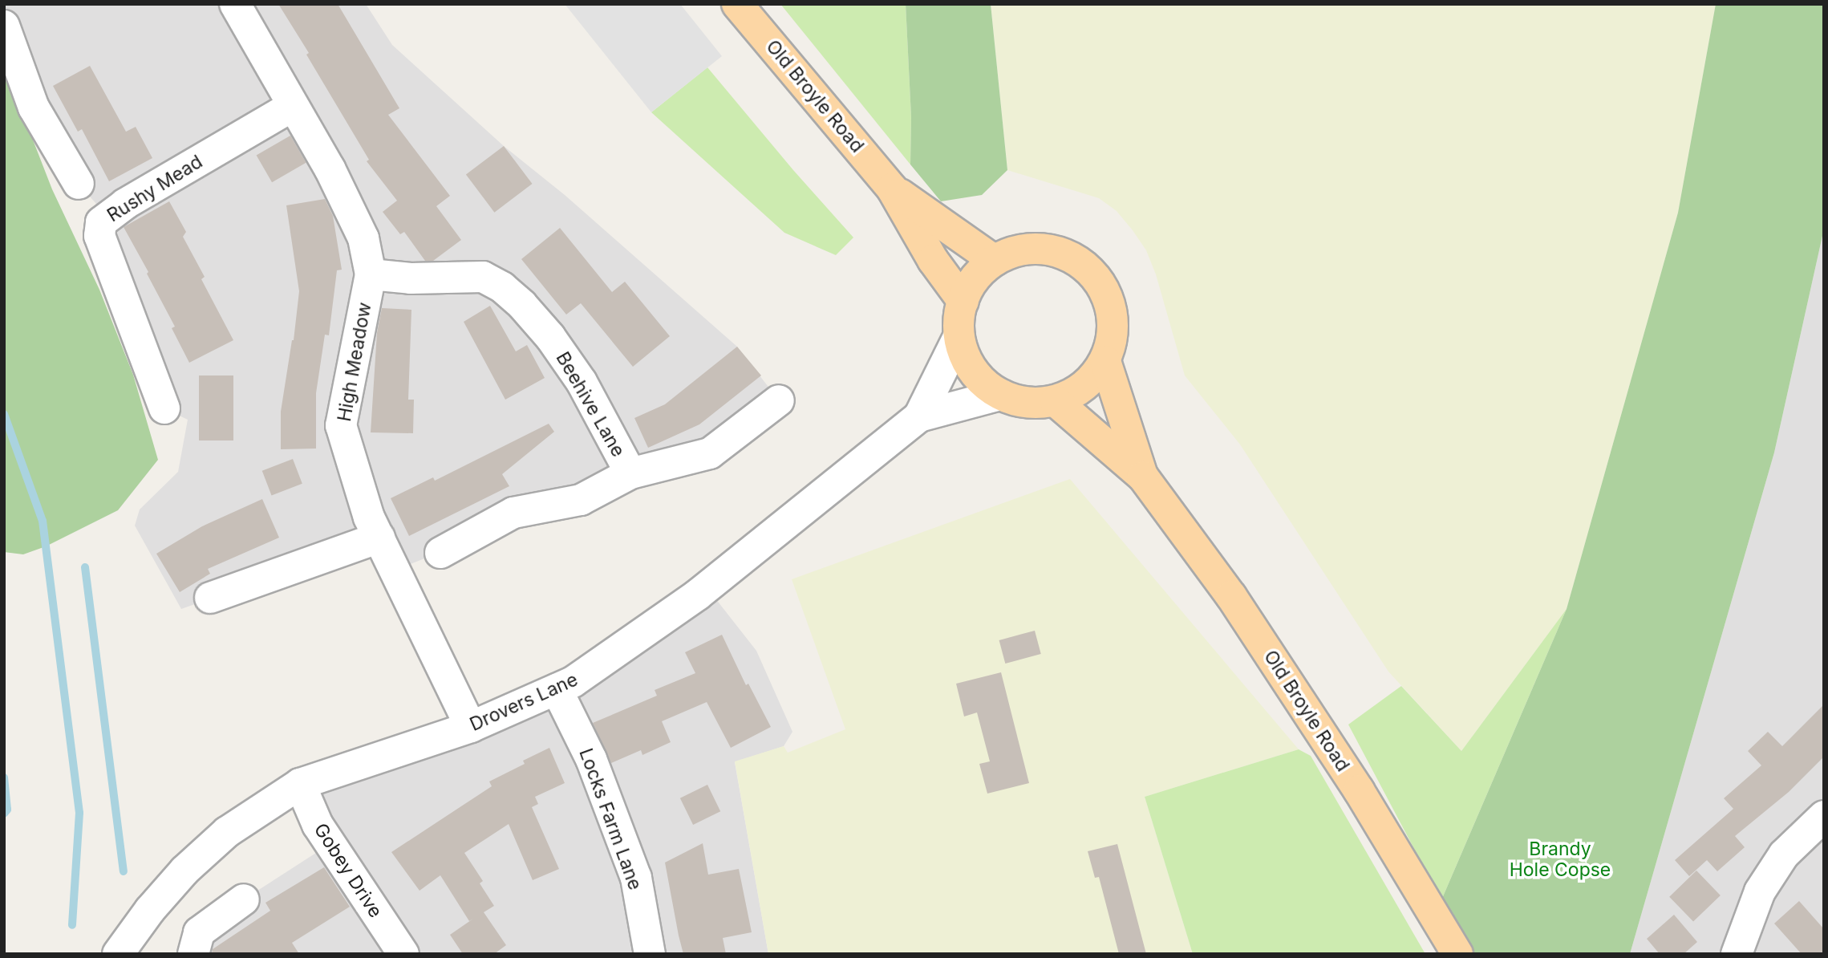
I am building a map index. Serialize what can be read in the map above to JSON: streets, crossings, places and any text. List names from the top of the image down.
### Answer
{
  "streets": {
    "main road": ["Old Broyle Road"],
    "street": [
      "Rushy Mead",
      "High Meadow",
      "Beehive Lane",
      "Drovers Lane",
      "Locks Farm Lane",
      "Gobey Drive"
    ]
  },
  "crossings": [
    ["Old Broyle Road", "Drovers Lane"],
    ["Rushy Mead", "High Meadow"],
    ["High Meadow", "Beehive Lane"],
    ["High Meadow", "Drovers Lane"],
    ["Drovers Lane", "Locks Farm Lane"],
    ["Drovers Lane", "Gobey Drive"]
  ],
  "parks": ["Brandy Hole Copse"]
}
